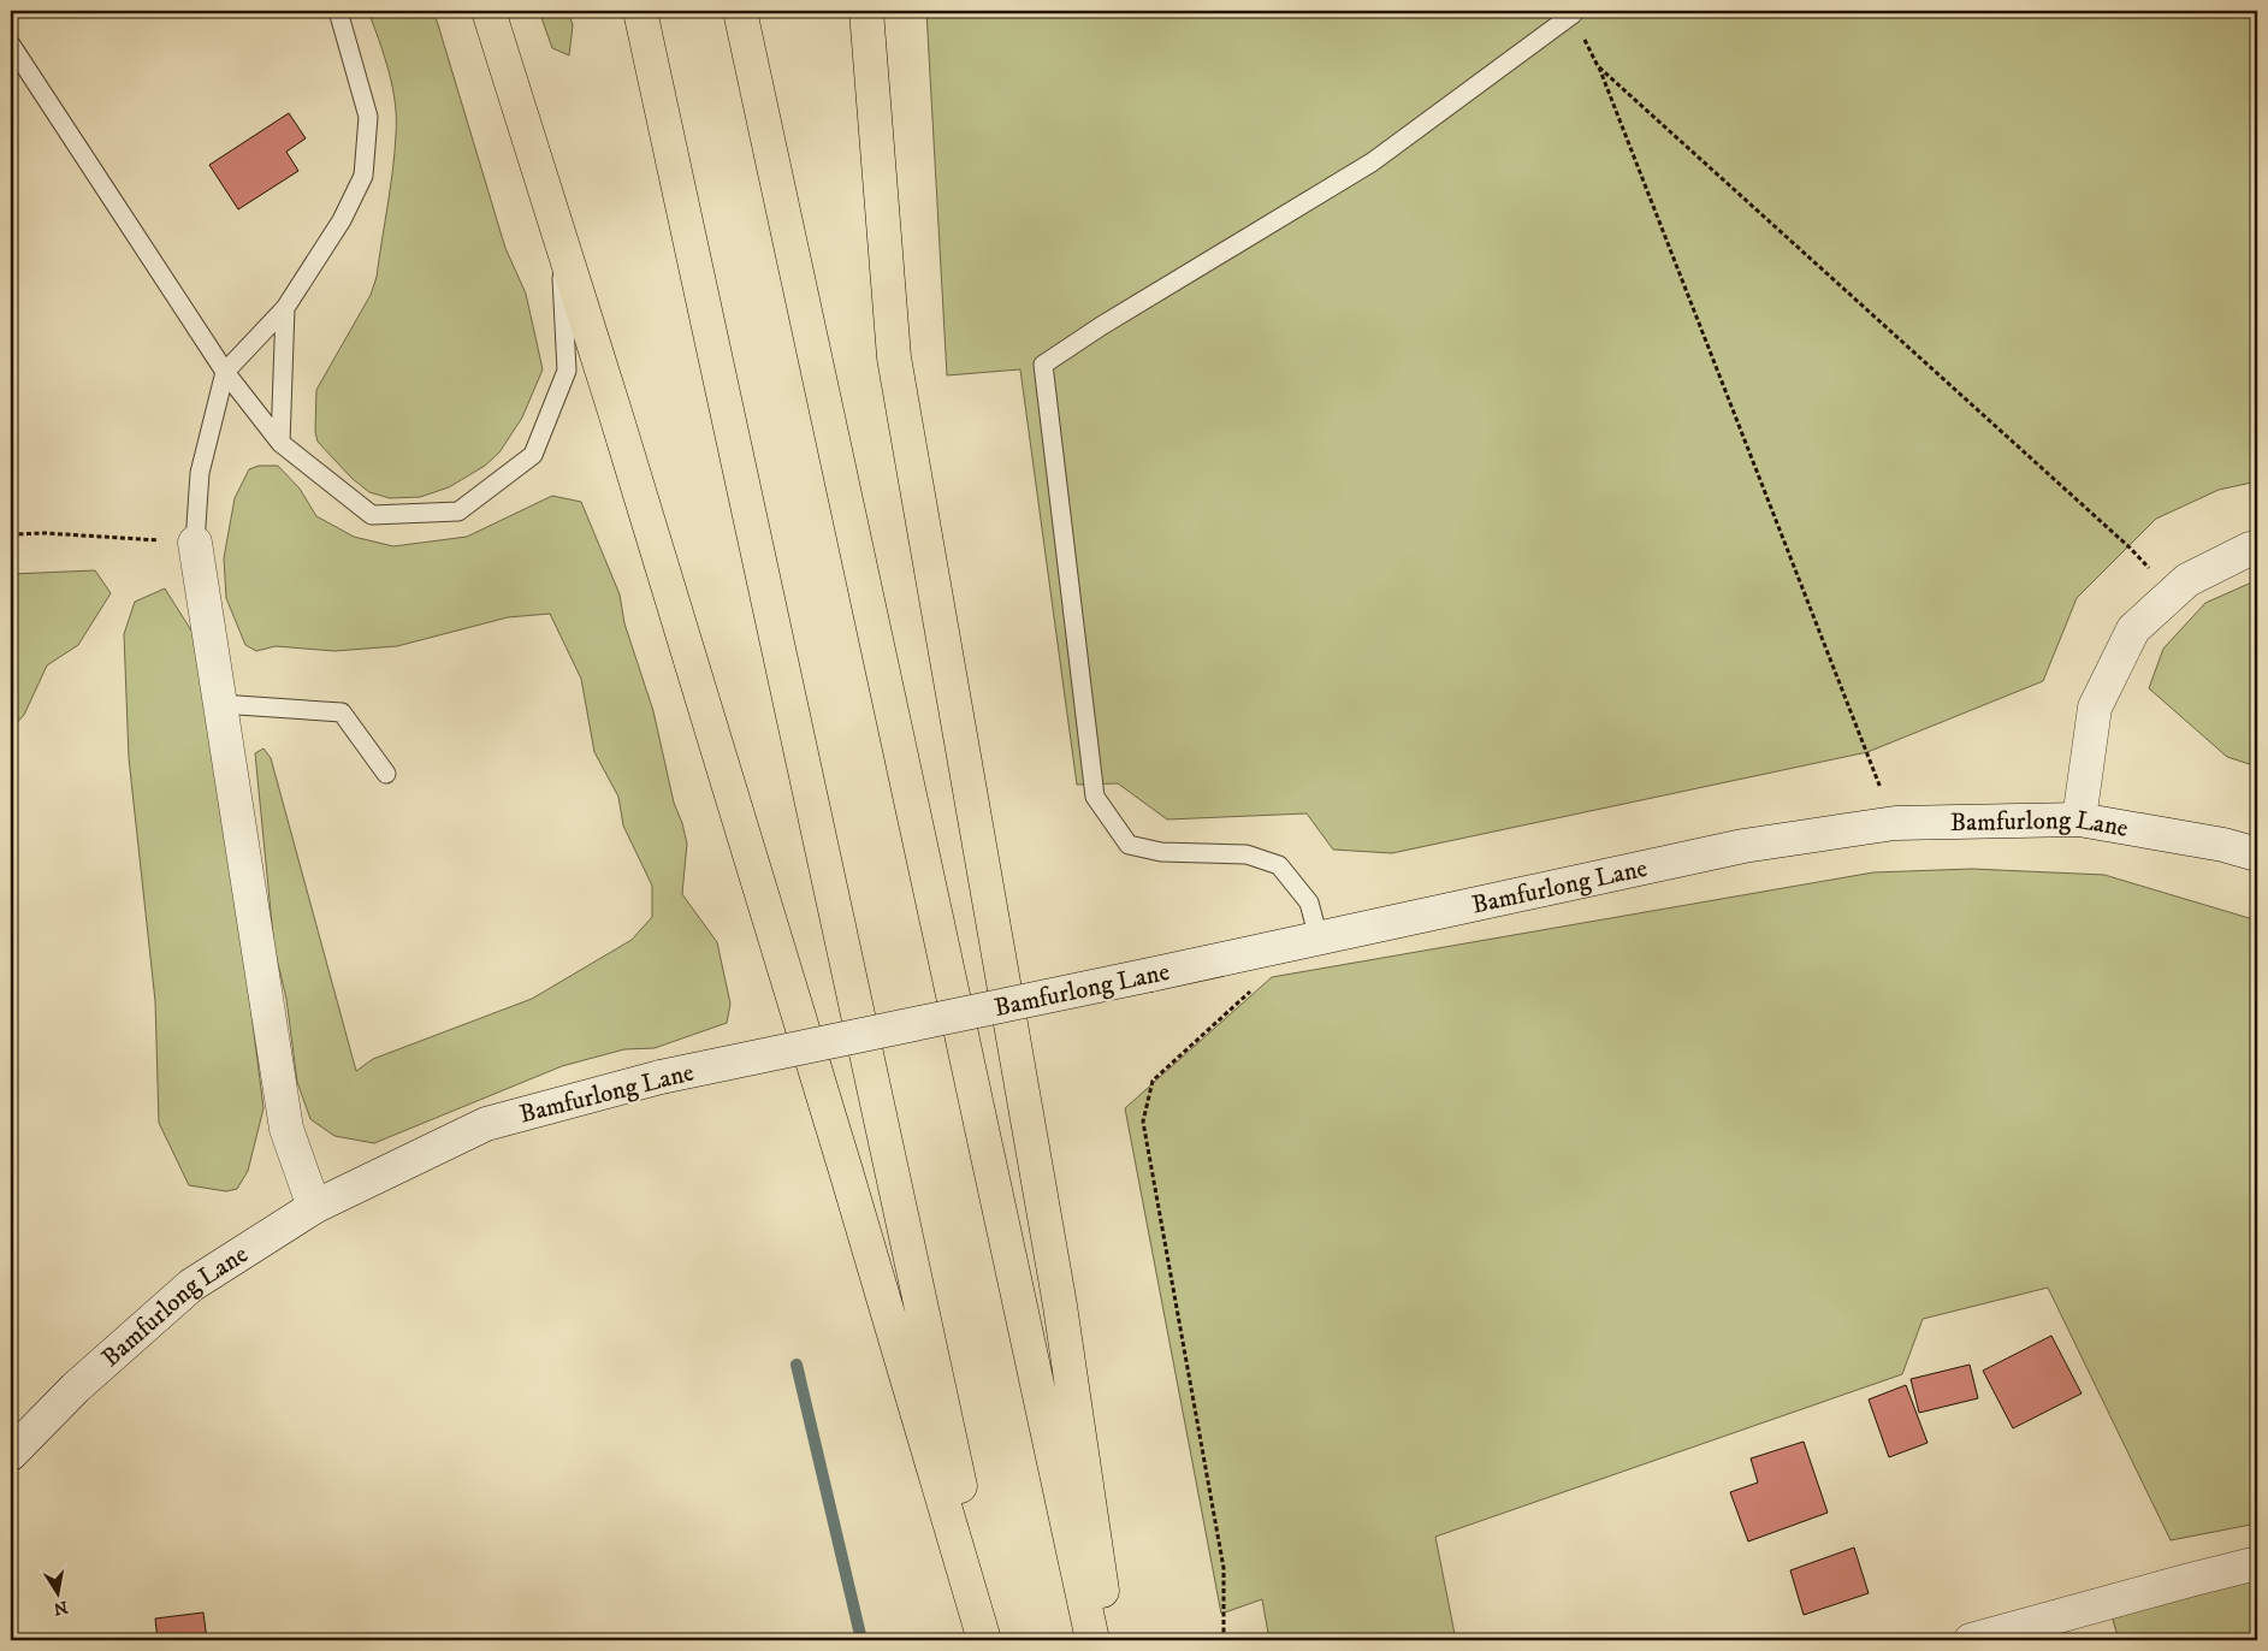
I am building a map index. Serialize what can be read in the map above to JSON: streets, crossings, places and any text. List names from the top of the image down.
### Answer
{
  "streets": {
    "street": ["Bamfurlong Lane"]
  },
  "north": "bottom"
}
